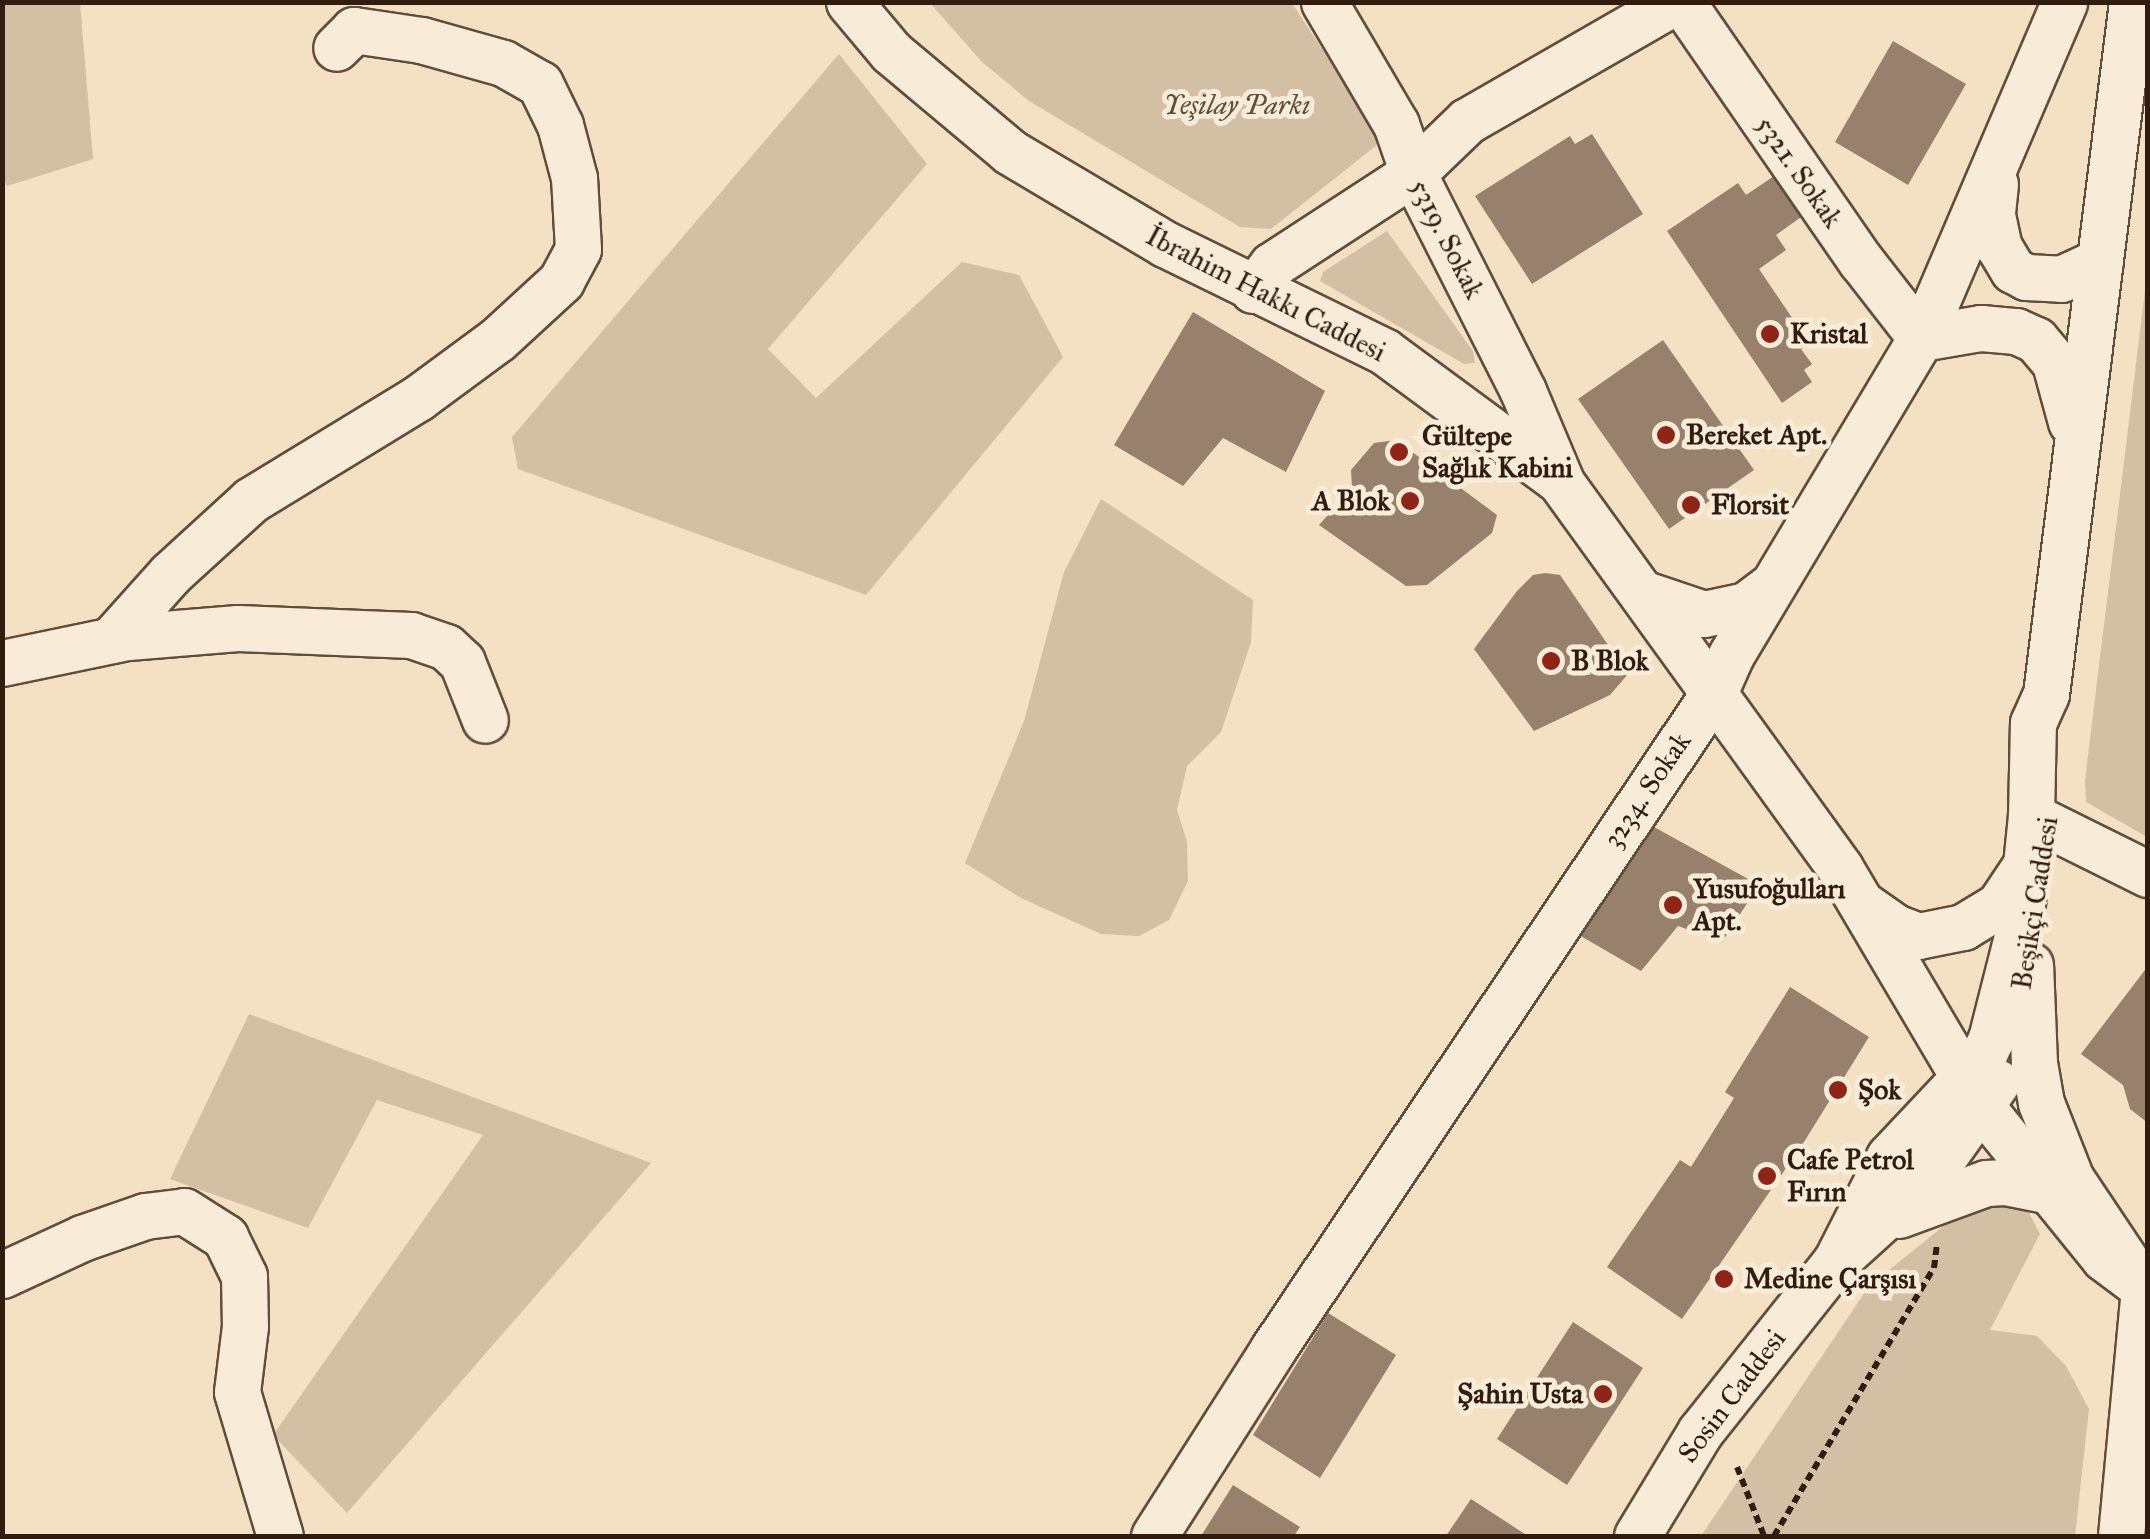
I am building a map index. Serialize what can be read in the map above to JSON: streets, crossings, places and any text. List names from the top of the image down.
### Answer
{
  "streets": {
    "street": [
      "5321. Sokak",
      "5319. Sokak",
      "İbrahim Hakkı Caddesi",
      "3234. Sokak",
      "Beşikçi Caddesi",
      "Sosin Caddesi"
    ]
  },
  "crossings": [
    ["5321. Sokak", "3234. Sokak"],
    ["5319. Sokak", "İbrahim Hakkı Caddesi"],
    ["İbrahim Hakkı Caddesi", "3234. Sokak"],
    ["İbrahim Hakkı Caddesi", "Beşikçi Caddesi"],
    ["Beşikçi Caddesi", "Sosin Caddesi"]
  ],
  "parks": ["Yeşilay Parkı"],
  "places": [
    "Kristal",
    "Bereket Apt.",
    "Gültepe Sağlık Kabini",
    "A Blok",
    "Florsit",
    "B Blok",
    "Yusufoğulları Apt.",
    "Şok",
    "Cafe Petrol Fırın",
    "Medine Çarşısı",
    "Şahin Usta"
  ]
}
